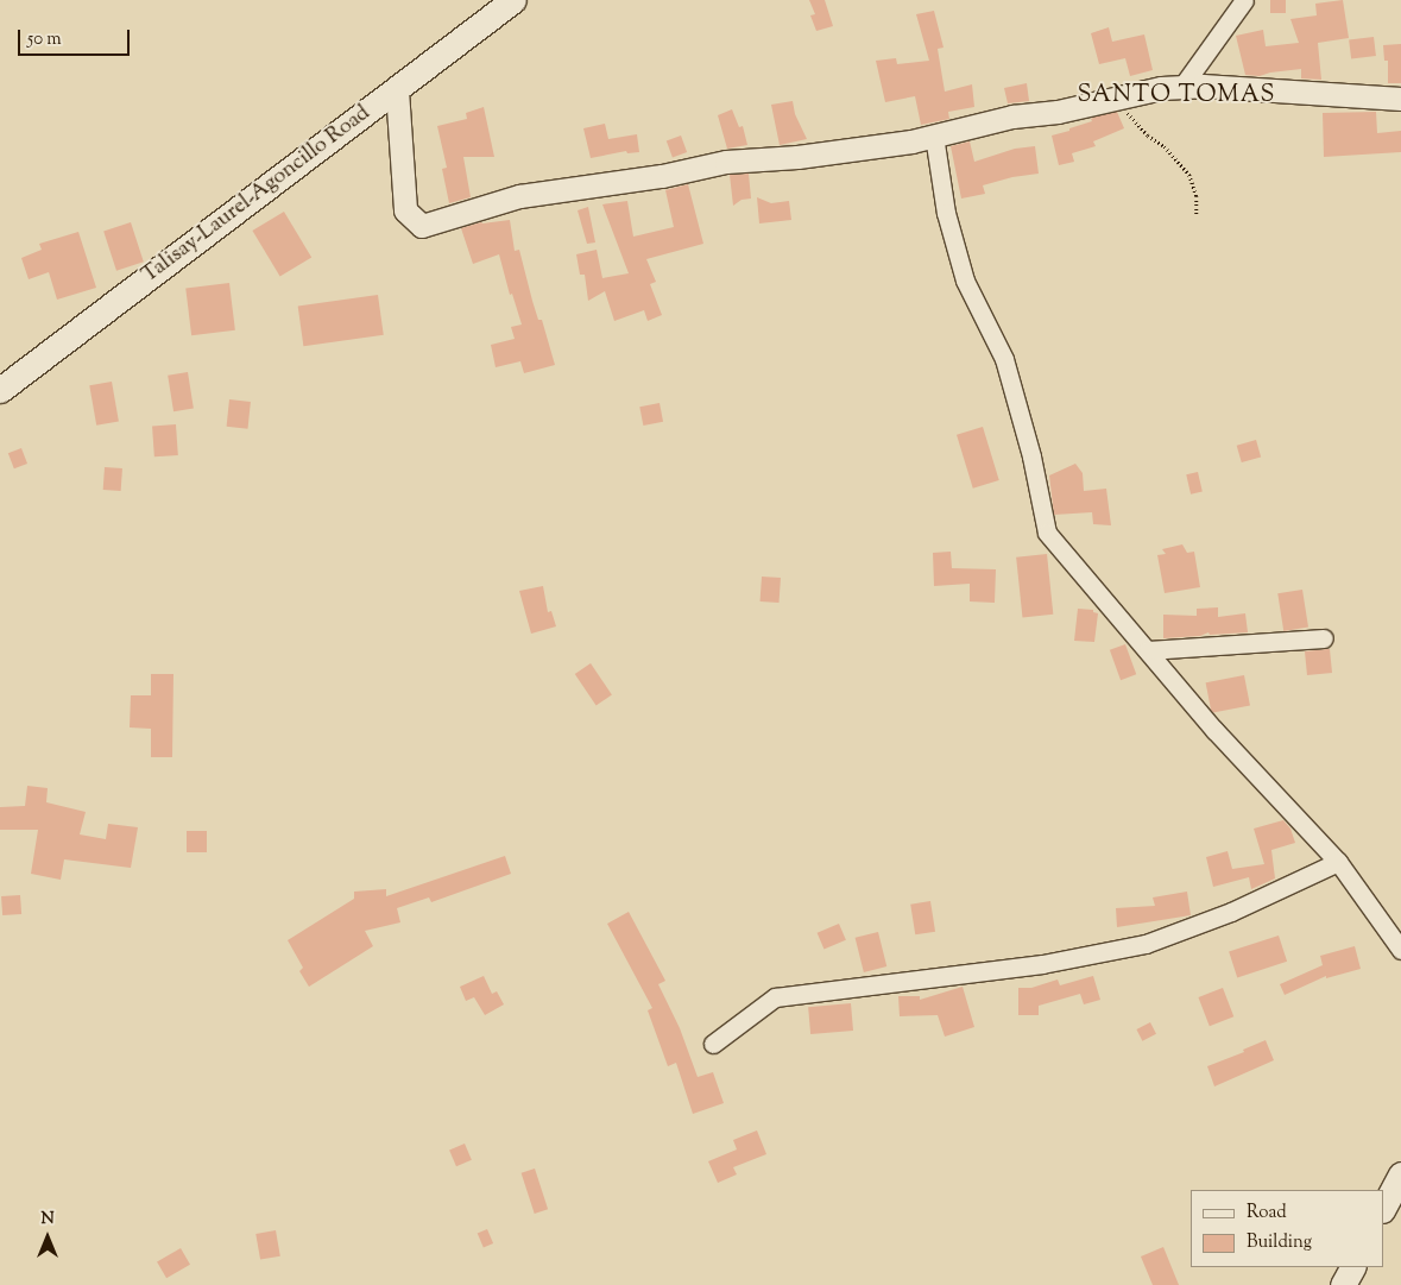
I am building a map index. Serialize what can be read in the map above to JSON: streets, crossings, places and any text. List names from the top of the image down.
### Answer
{
  "streets": {
    "main road": ["Talisay-Laurel-Agoncillo Road"]
  },
  "districts": ["SANTO TOMAS"],
  "legend": ["Road", "Building"],
  "scale_bar": "50 m",
  "north": "top"
}
